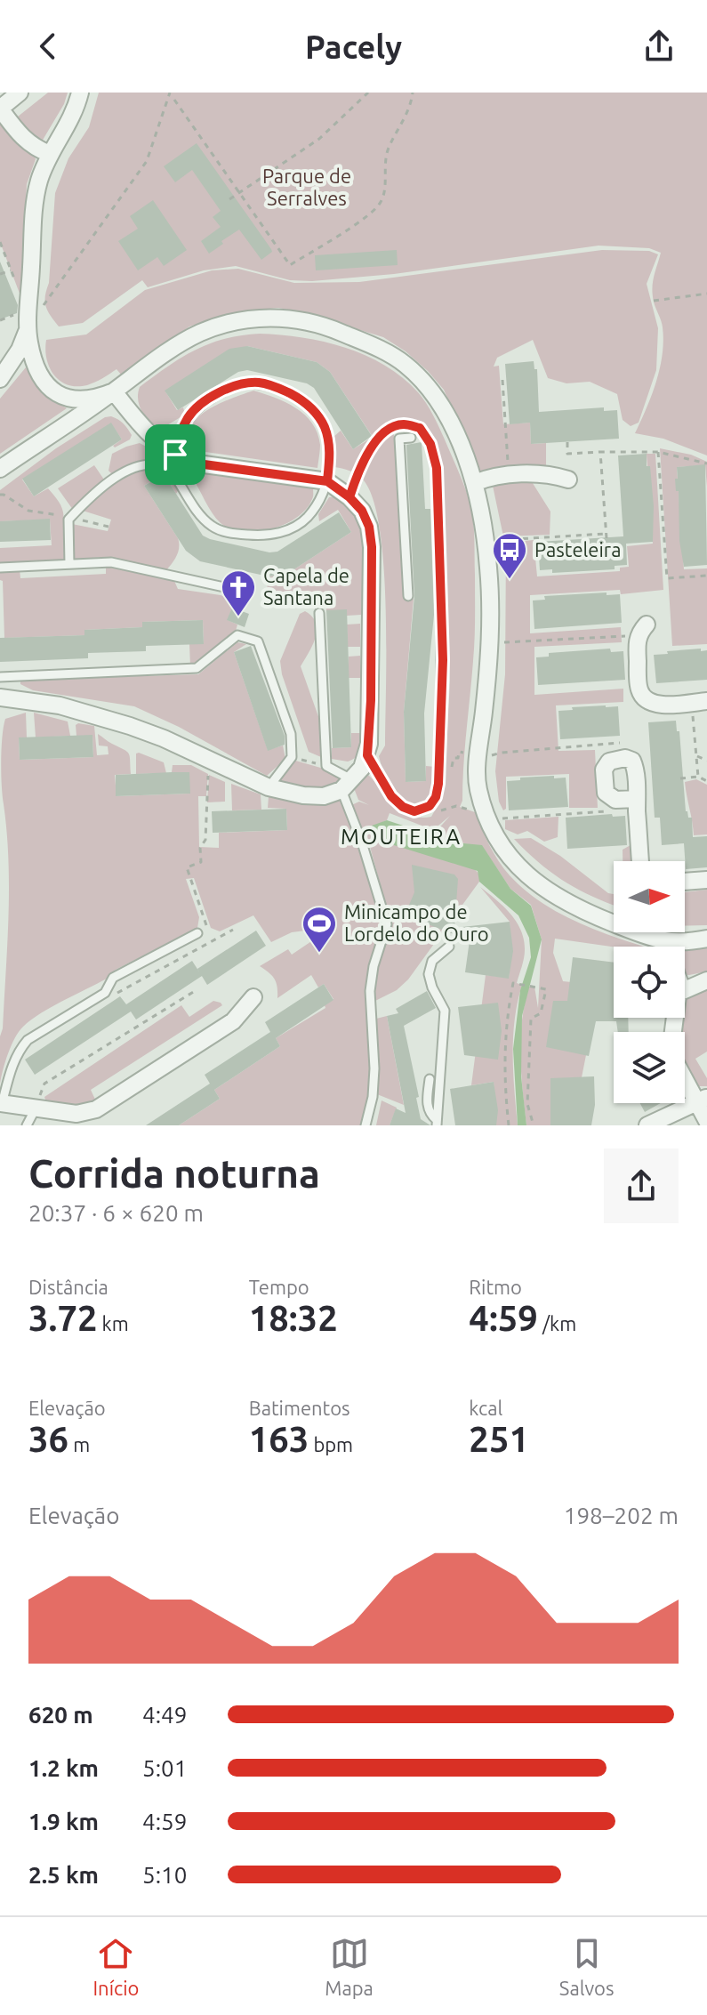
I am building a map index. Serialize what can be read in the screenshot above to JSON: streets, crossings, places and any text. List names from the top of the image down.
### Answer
{
  "districts": ["MOUTEIRA"],
  "parks": ["Parque de Serralves"],
  "places": {
    "bus stop": ["Pasteleira"],
    "church": ["Capela de Santana"],
    "sports": ["Minicampo de Lordelo do Ouro"]
  },
  "north": "right",
  "page": {
    "header": "Pacely",
    "heading": ["Corrida noturna", "20:37 · 6 × 620 m"],
    "stats": [
      ["Distância", "3.72 km"],
      ["Tempo", "18:32"],
      ["Ritmo", "4:59 /km"],
      ["Elevação", "36 m"],
      ["Batimentos", "163 bpm"],
      ["kcal", "251"]
    ],
    "chart": ["Elevação", "198–202 m"],
    "list": [
      {
        "name": "620 m",
        "note": "4:49"
      },
      {
        "name": "1.2 km",
        "note": "5:01"
      },
      {
        "name": "1.9 km",
        "note": "4:59"
      },
      {
        "name": "2.5 km",
        "note": "5:10"
      }
    ],
    "tabs": ["Início", "Mapa", "Salvos"]
  }
}
